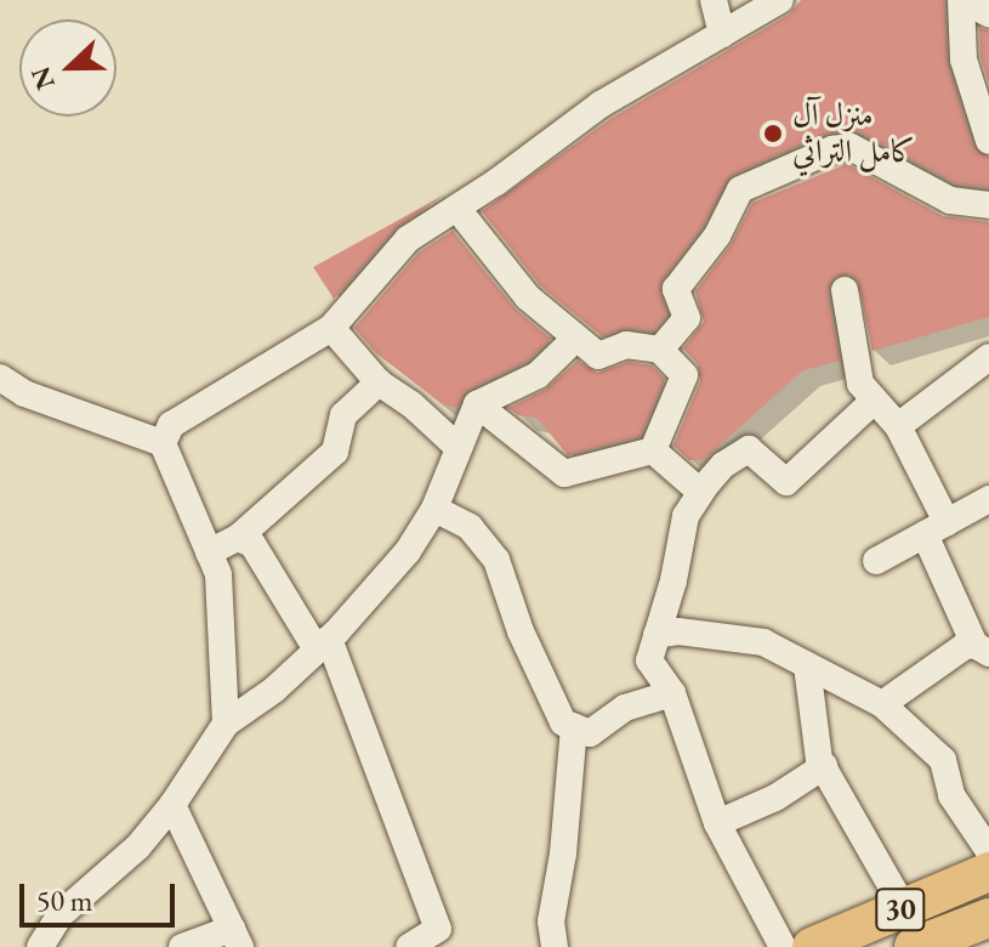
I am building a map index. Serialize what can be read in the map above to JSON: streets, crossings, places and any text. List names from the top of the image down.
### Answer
{
  "streets": {
    "highway": ["30"]
  },
  "places": ["منزل آل كامل التراثي"],
  "scale_bar": "50 m",
  "north": "left"
}
